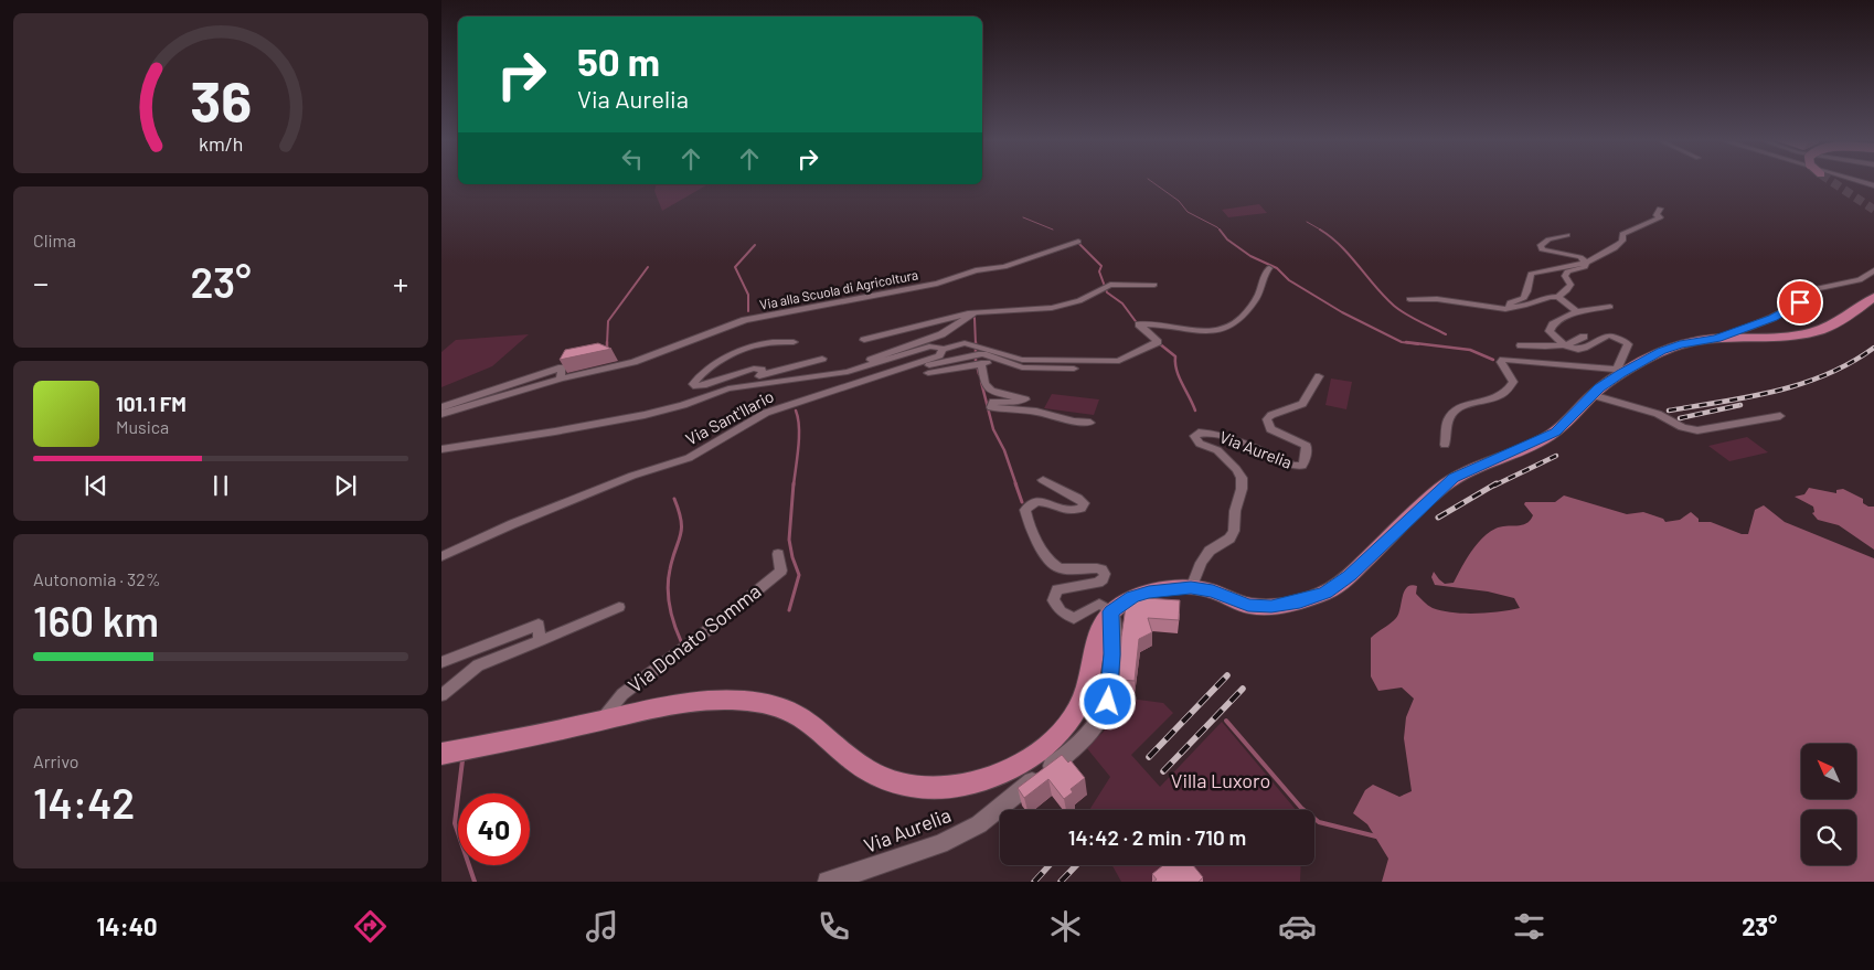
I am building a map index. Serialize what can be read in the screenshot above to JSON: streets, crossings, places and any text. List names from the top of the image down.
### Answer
{
  "streets": {
    "main road": ["Via Donato Somma"],
    "street": ["Via alla Scuola di Agricoltura", "Via Sant'Ilario", "Via Aurelia"]
  },
  "crossings": [
    ["Via Aurelia", "Via Donato Somma"]
  ],
  "parks": ["Villa Luxoro"],
  "north": "top left",
  "page": {
    "turn": ["50 m", "Via Aurelia"],
    "tile": [
      "Clima",
      ["Autonomia · 32%", "160 km"],
      ["Arrivo", "14:42"]
    ],
    "heat": ["−", "23°", "+"],
    "song": ["101.1 FM", "Musica"],
    "limit": "40",
    "trip": "14:42 · 2 min · 710 m",
    "tabs": ["14:40", "23°"],
    "gauge": ["36", "km/h"]
  }
}
